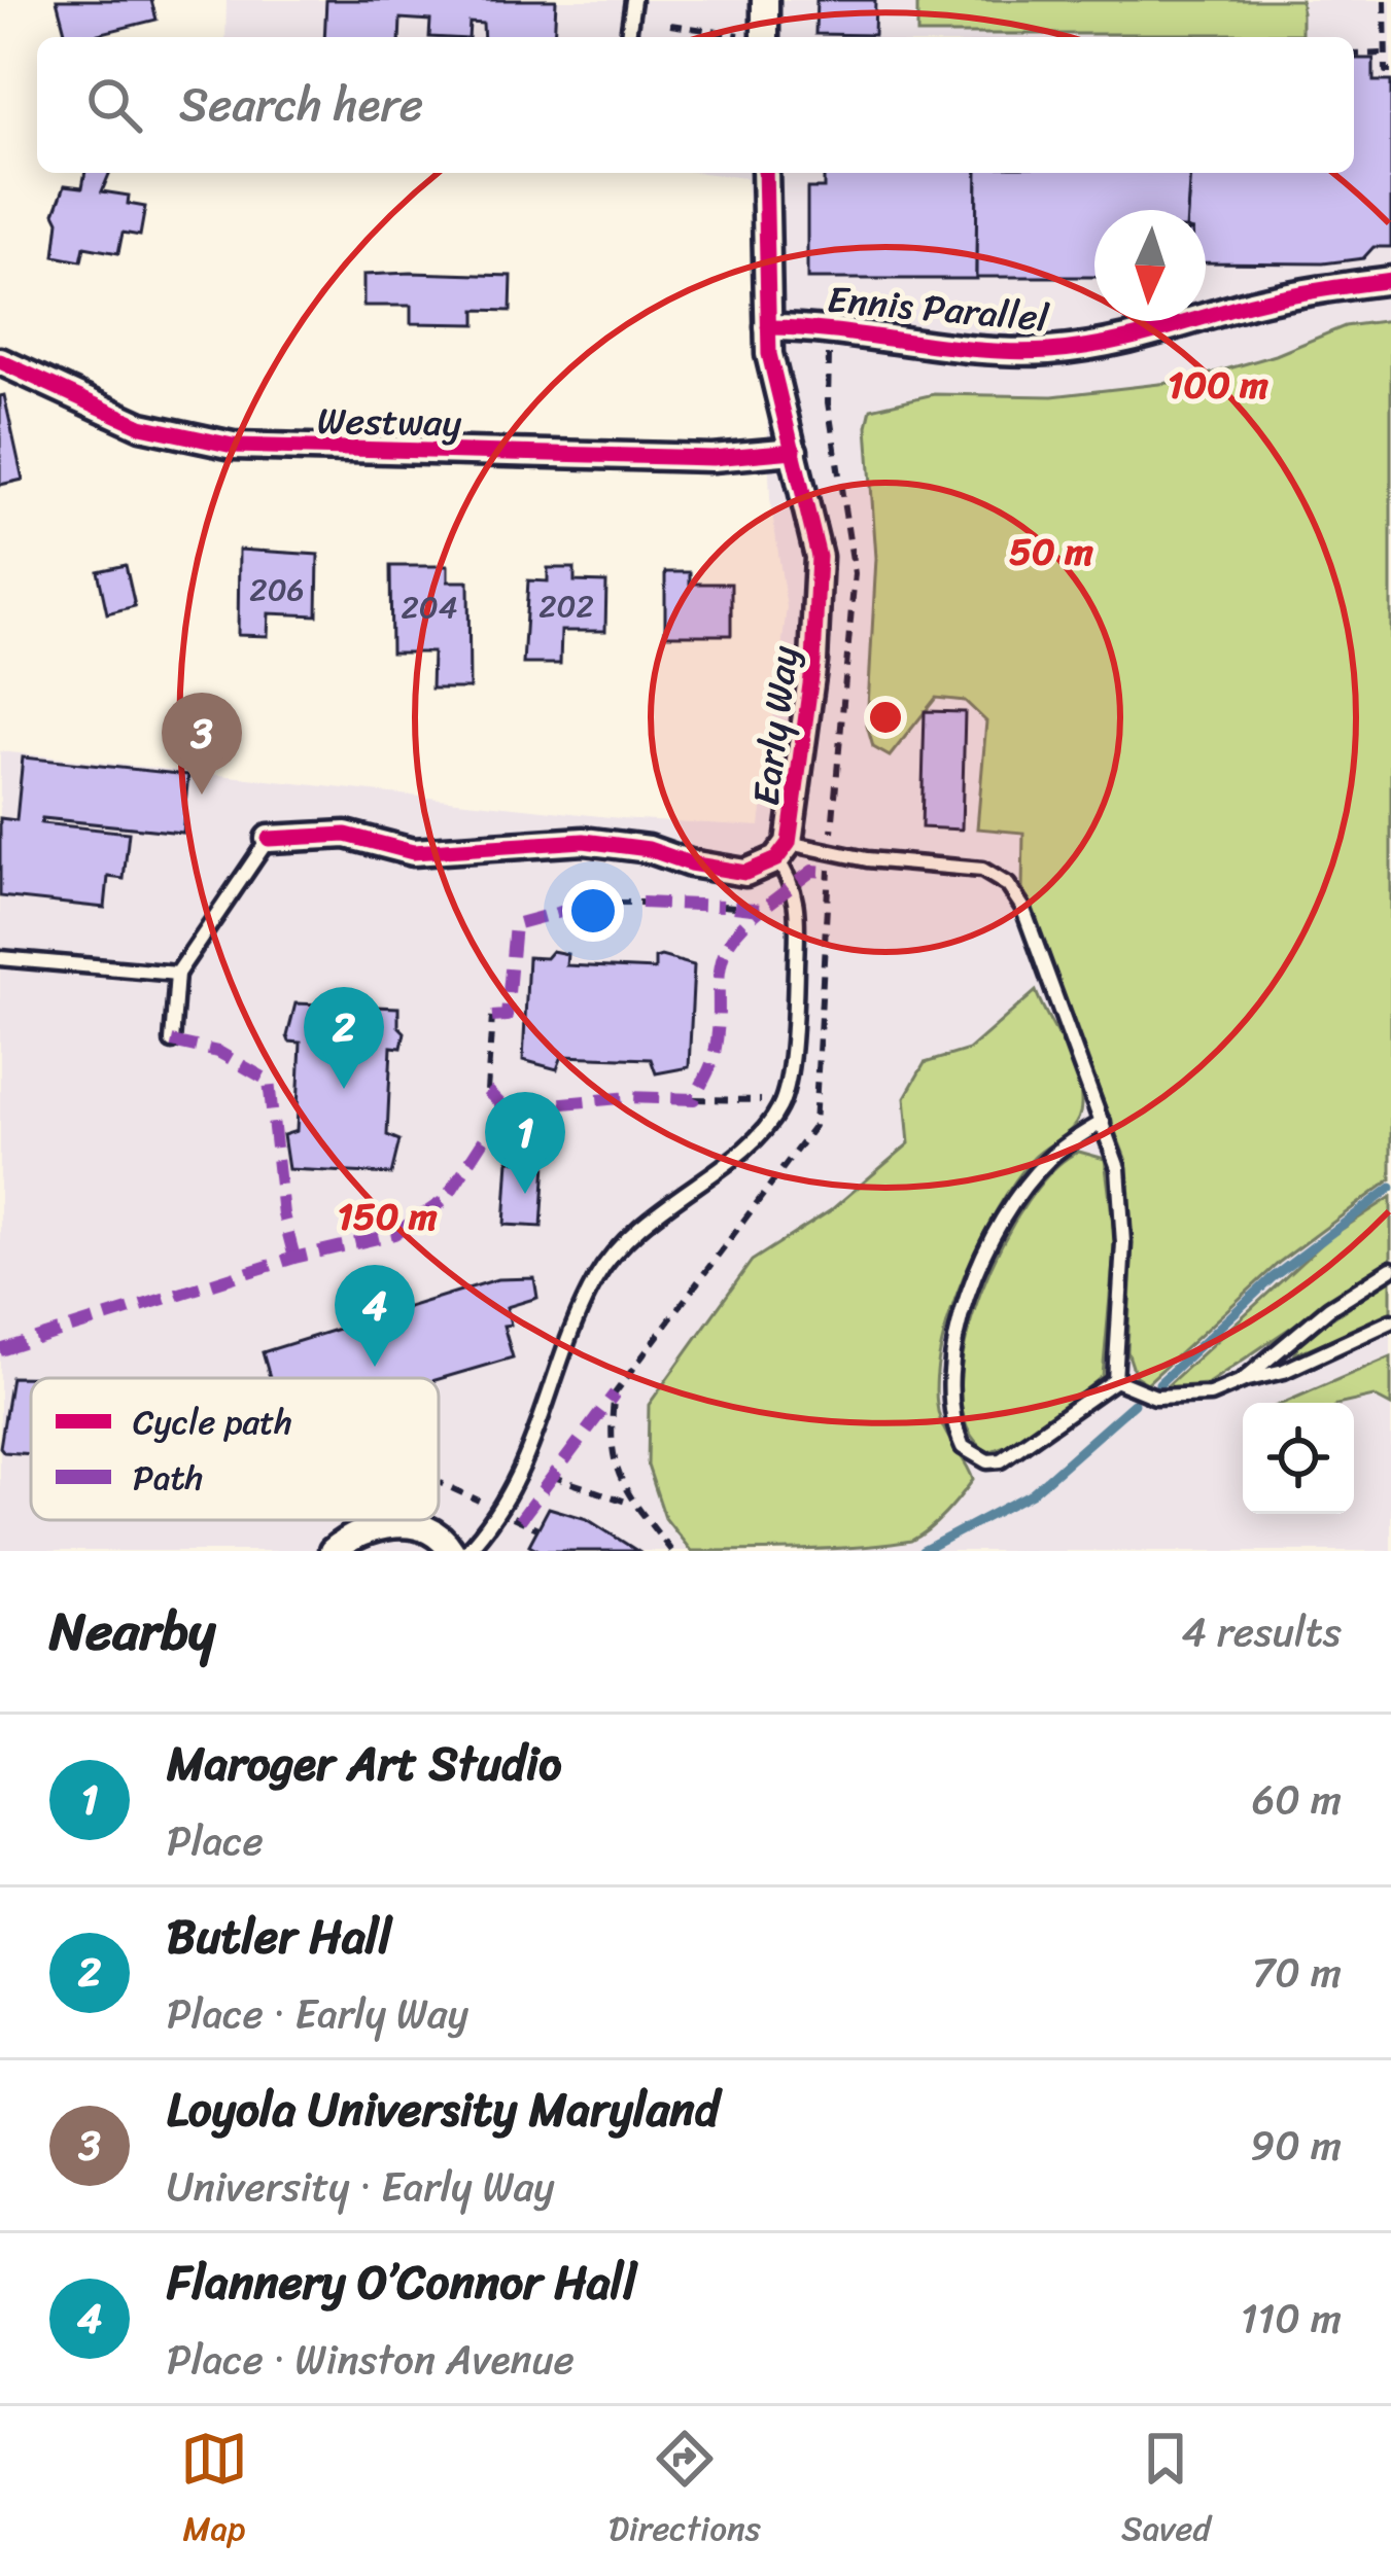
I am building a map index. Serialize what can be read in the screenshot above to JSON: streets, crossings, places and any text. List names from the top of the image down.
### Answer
{
  "streets": {
    "street": ["Ennis Parallel", "Westway", "Early Way"]
  },
  "crossings": [
    ["Ennis Parallel", "Early Way"],
    ["Westway", "Early Way"]
  ],
  "house_numbers": ["206", "202", "204"],
  "legend": ["Cycle path", "Path"],
  "north": "bottom",
  "page": {
    "search": "Search here",
    "pins": [
      "3",
      "2",
      "1",
      "4"
    ],
    "heading": ["Nearby", "4 results"],
    "list": [
      {
        "mark": "1",
        "name": "Maroger Art Studio",
        "note": "Place",
        "value": "60 m"
      },
      {
        "mark": "2",
        "name": "Butler Hall",
        "note": "Place · Early Way",
        "value": "70 m"
      },
      {
        "mark": "3",
        "name": "Loyola University Maryland",
        "note": "University · Early Way",
        "value": "90 m"
      },
      {
        "mark": "4",
        "name": "Flannery O’Connor Hall",
        "note": "Place · Winston Avenue",
        "value": "110 m"
      }
    ],
    "nav": ["Map", "Directions", "Saved"]
  },
  "rings": ["100 m", "50 m", "150 m"]
}
